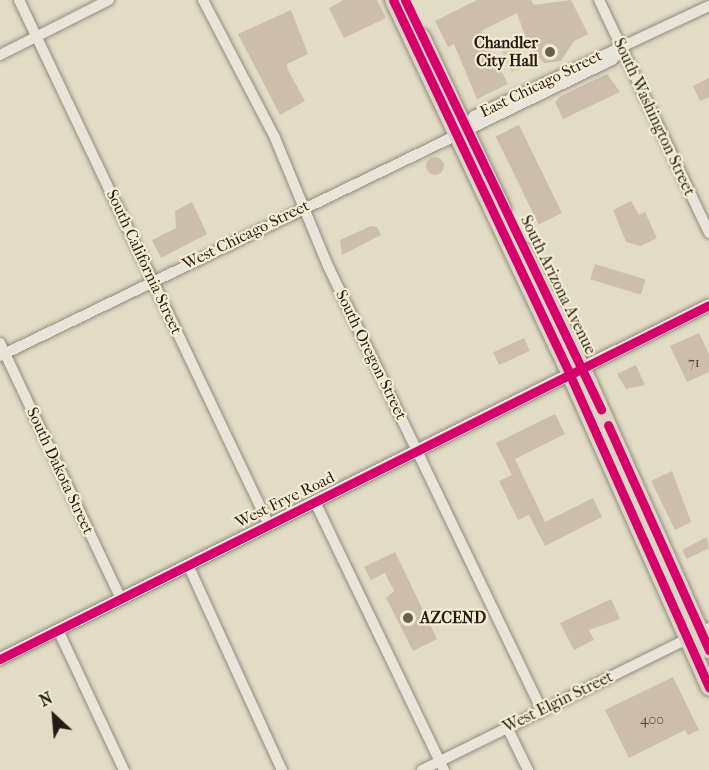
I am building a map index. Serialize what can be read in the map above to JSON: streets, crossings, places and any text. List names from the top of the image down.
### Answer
{
  "streets": {
    "main road": ["South Arizona Avenue"],
    "street": [
      "East Chicago Street",
      "South Washington Street",
      "West Chicago Street",
      "South California Street",
      "South Oregon Street",
      "South Dakota Street",
      "West Frye Road",
      "West Elgin Street"
    ]
  },
  "crossings": [
    ["East Chicago Street", "South Washington Street"],
    ["East Chicago Street", "West Chicago Street"],
    ["East Chicago Street", "South Arizona Avenue"],
    ["West Chicago Street", "South California Street"],
    ["West Chicago Street", "South Arizona Avenue"],
    ["West Chicago Street", "South Oregon Street"],
    ["West Chicago Street", "South Dakota Street"],
    ["South California Street", "West Frye Road"],
    ["South Arizona Avenue", "West Frye Road"],
    ["South Arizona Avenue", "West Elgin Street"],
    ["South Oregon Street", "West Frye Road"],
    ["South Oregon Street", "West Elgin Street"],
    ["South Dakota Street", "West Frye Road"]
  ],
  "places": ["Chandler City Hall", "AZCEND"],
  "house_numbers": ["71", "400"],
  "north": "top left"
}
